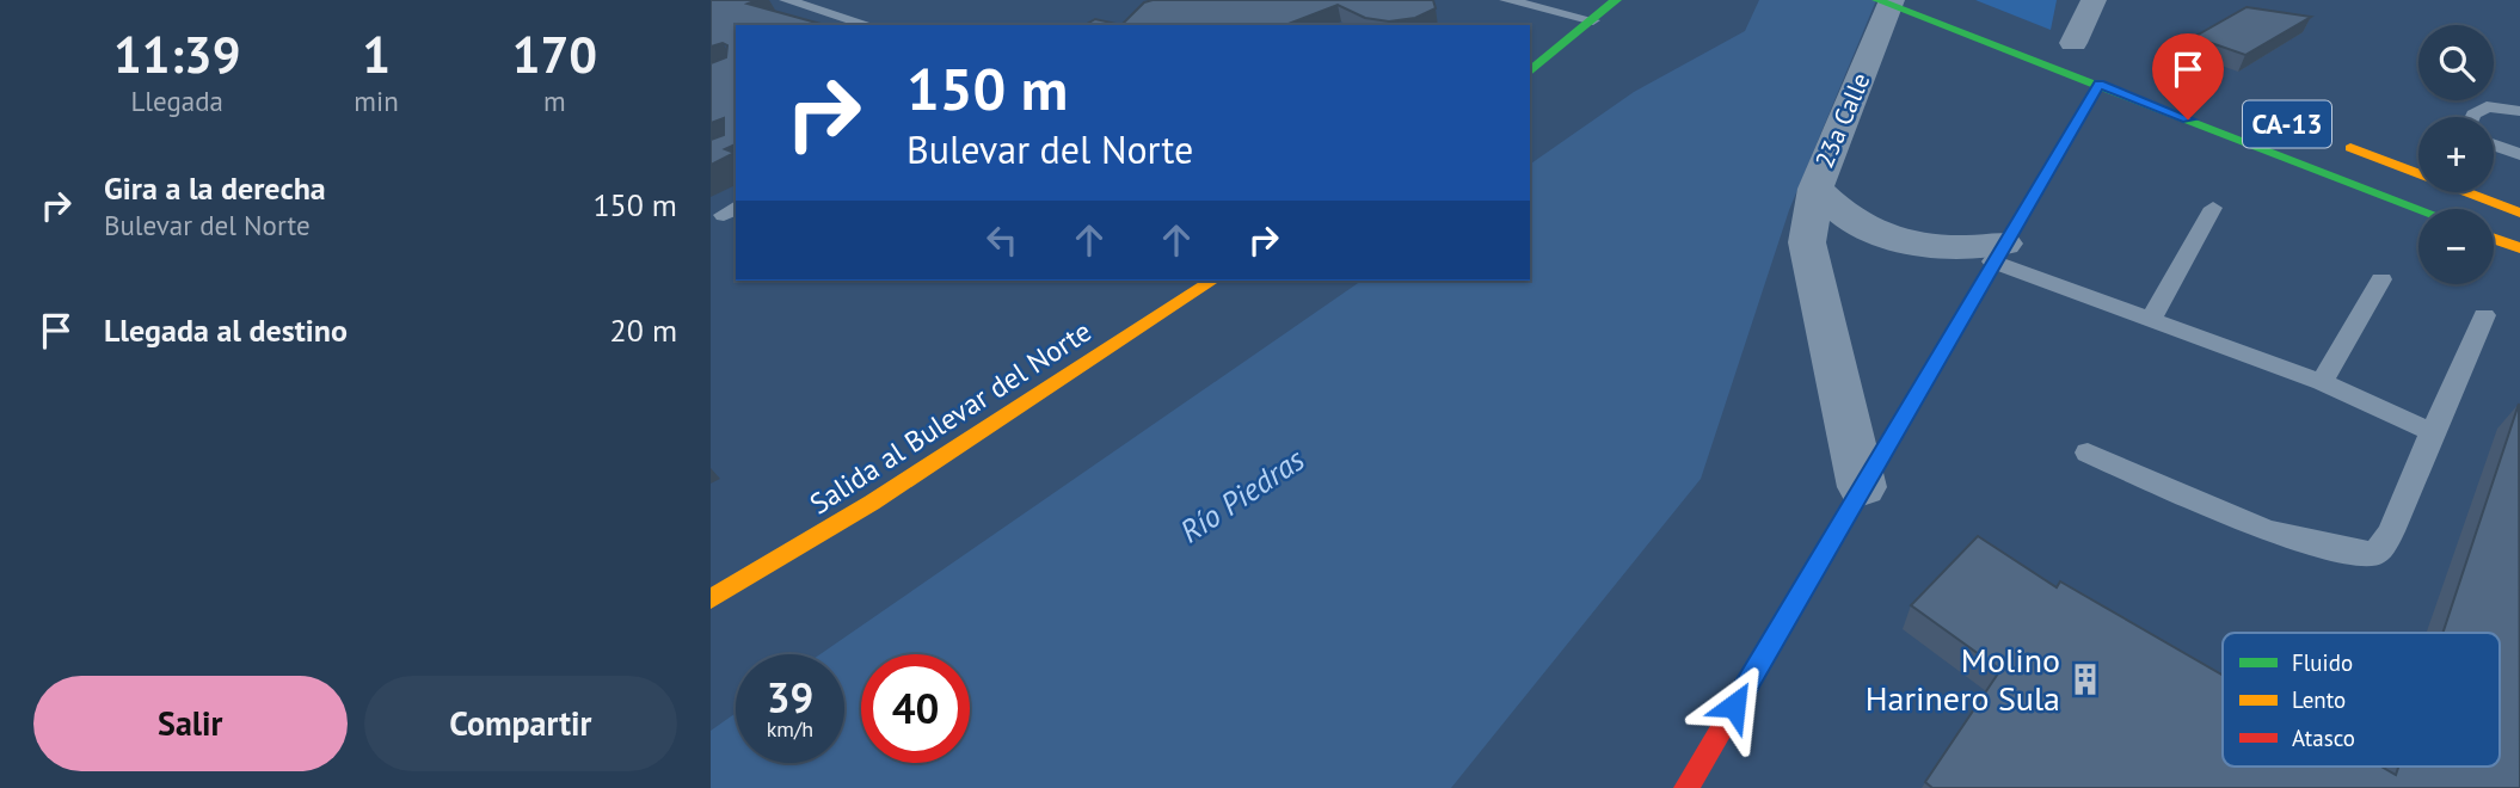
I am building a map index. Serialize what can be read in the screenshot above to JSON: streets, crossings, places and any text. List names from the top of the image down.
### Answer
{
  "streets": {
    "main road": ["CA-13", "Salida al Bulevar del Norte"],
    "street": ["23a Calle"]
  },
  "water": ["Río Piedras"],
  "places": {
    "building": ["Molino Harinero Sula"]
  },
  "legend": ["Fluido", "Lento", "Atasco"],
  "page": {
    "eta": [
      "11:39",
      "Llegada",
      "1",
      "min",
      "170",
      "m"
    ],
    "map_buttons": ["+", "−"],
    "turn": ["150 m", "Bulevar del Norte"],
    "list": [
      {
        "name": "Gira a la derecha",
        "note": "Bulevar del Norte",
        "value": "150 m"
      },
      {
        "name": "Llegada al destino",
        "value": "20 m"
      }
    ],
    "speed": "39 km/h",
    "limit": "40",
    "buttons": ["Salir", "Compartir"]
  }
}
